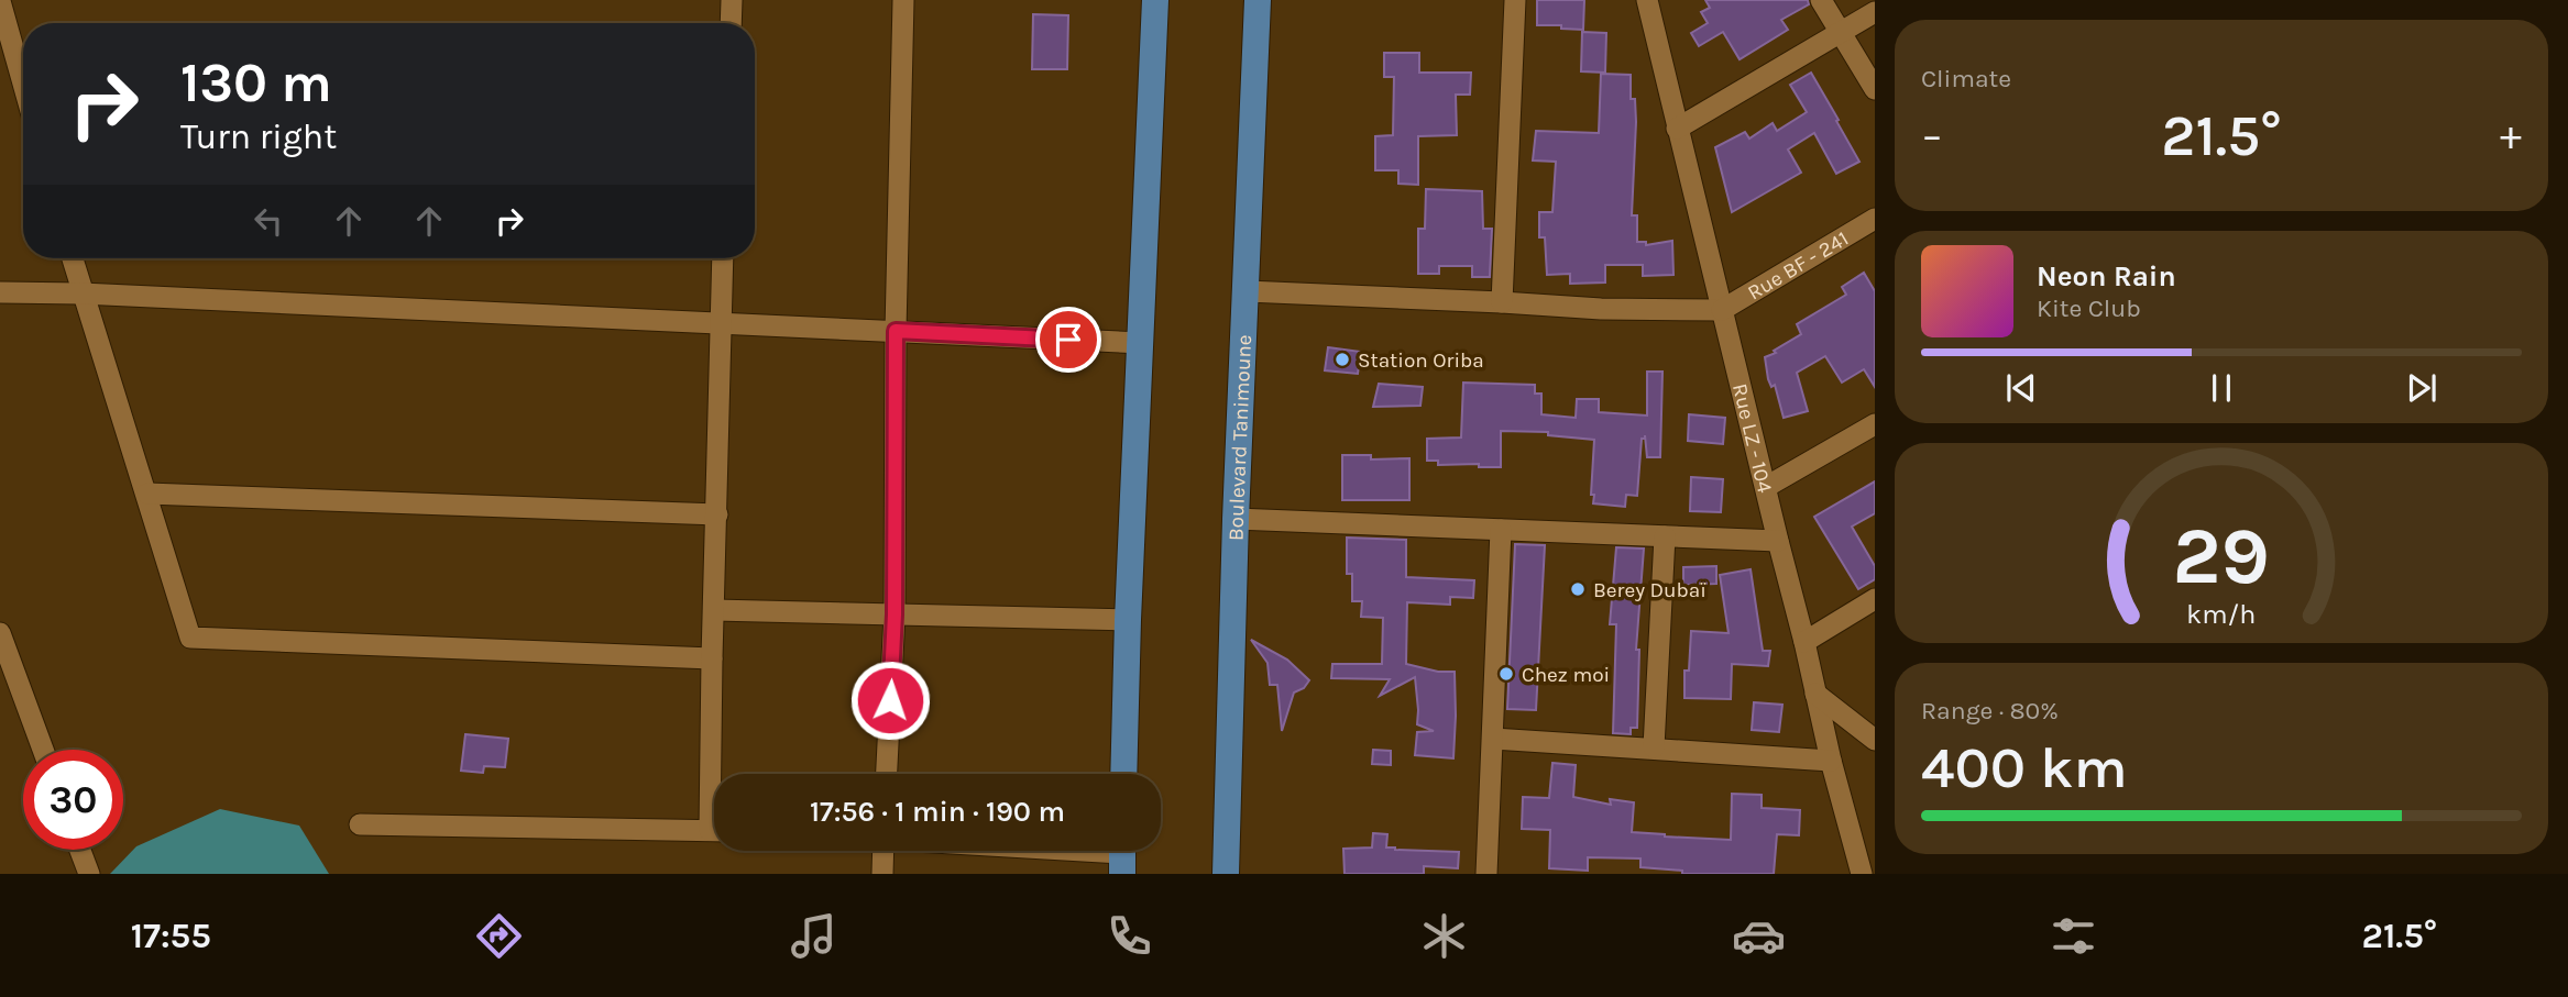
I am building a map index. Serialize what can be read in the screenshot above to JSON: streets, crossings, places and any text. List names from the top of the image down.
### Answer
{
  "streets": {
    "main road": ["Boulevard Tanimoune"],
    "street": ["Rue BF - 241", "Rue LZ - 104"]
  },
  "crossings": [
    ["Rue BF - 241", "Rue LZ - 104"]
  ],
  "places": ["Station Oriba", "Berey Dubaï", "Chez moi"],
  "page": {
    "tile": [
      "Climate",
      ["Range · 80%", "400 km"]
    ],
    "turn": ["130 m", "Turn right"],
    "heat": ["−", "21.5°", "+"],
    "song": ["Neon Rain", "Kite Club"],
    "limit": "30",
    "trip": "17:56 · 1 min · 190 m",
    "tabs": ["17:55", "21.5°"],
    "gauge": ["29", "km/h"]
  }
}
